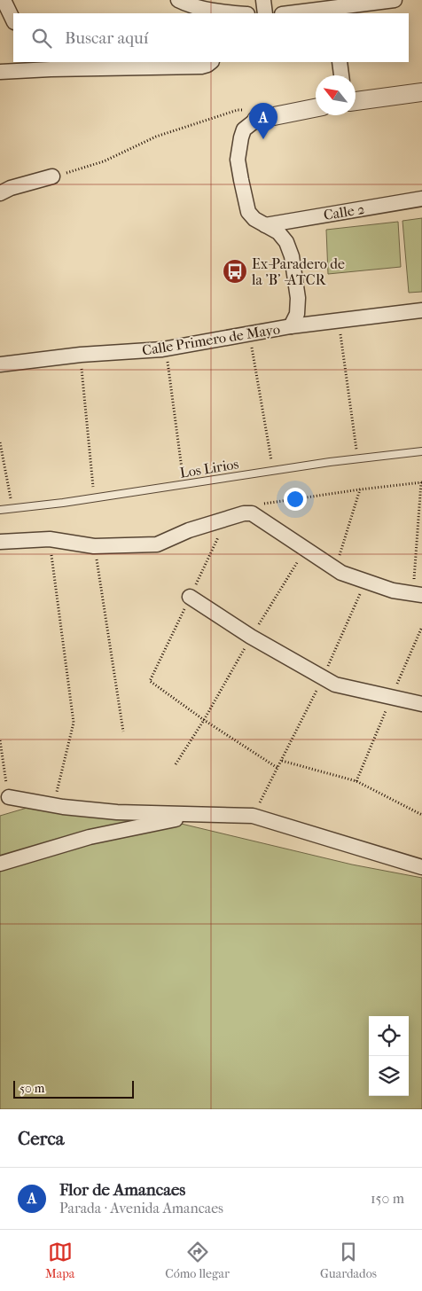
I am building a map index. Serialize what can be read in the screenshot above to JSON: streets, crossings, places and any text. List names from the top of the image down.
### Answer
{
  "streets": {
    "street": ["Calle 2", "Calle Primero de Mayo"],
    "lane": ["Los Lirios"]
  },
  "places": {
    "bus stop": ["Ex-Paradero de la 'B' -ATCR"]
  },
  "scale_bar": "50 m",
  "north": "top left",
  "page": {
    "search": "Buscar aquí",
    "pins": "A",
    "scale": "50 m",
    "heading": "Cerca",
    "list": [
      {
        "mark": "A",
        "name": "Flor de Amancaes",
        "note": "Parada · Avenida Amancaes",
        "value": "150 m"
      }
    ],
    "nav": ["Mapa", "Cómo llegar", "Guardados"]
  }
}
